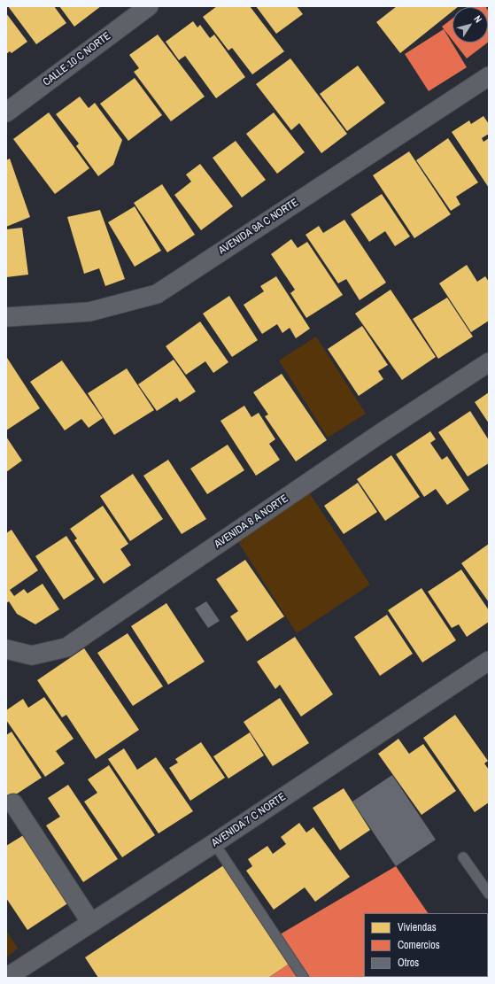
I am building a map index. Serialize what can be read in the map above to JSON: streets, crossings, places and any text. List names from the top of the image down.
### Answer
{
  "streets": {
    "street": [
      "CALLE 10 C NORTE",
      "AVENIDA 9A C NORTE",
      "AVENIDA 8 A NORTE",
      "AVENIDA 7 C NORTE"
    ]
  },
  "legend": ["Viviendas", "Comercios", "Otros"],
  "north": "top right"
}
